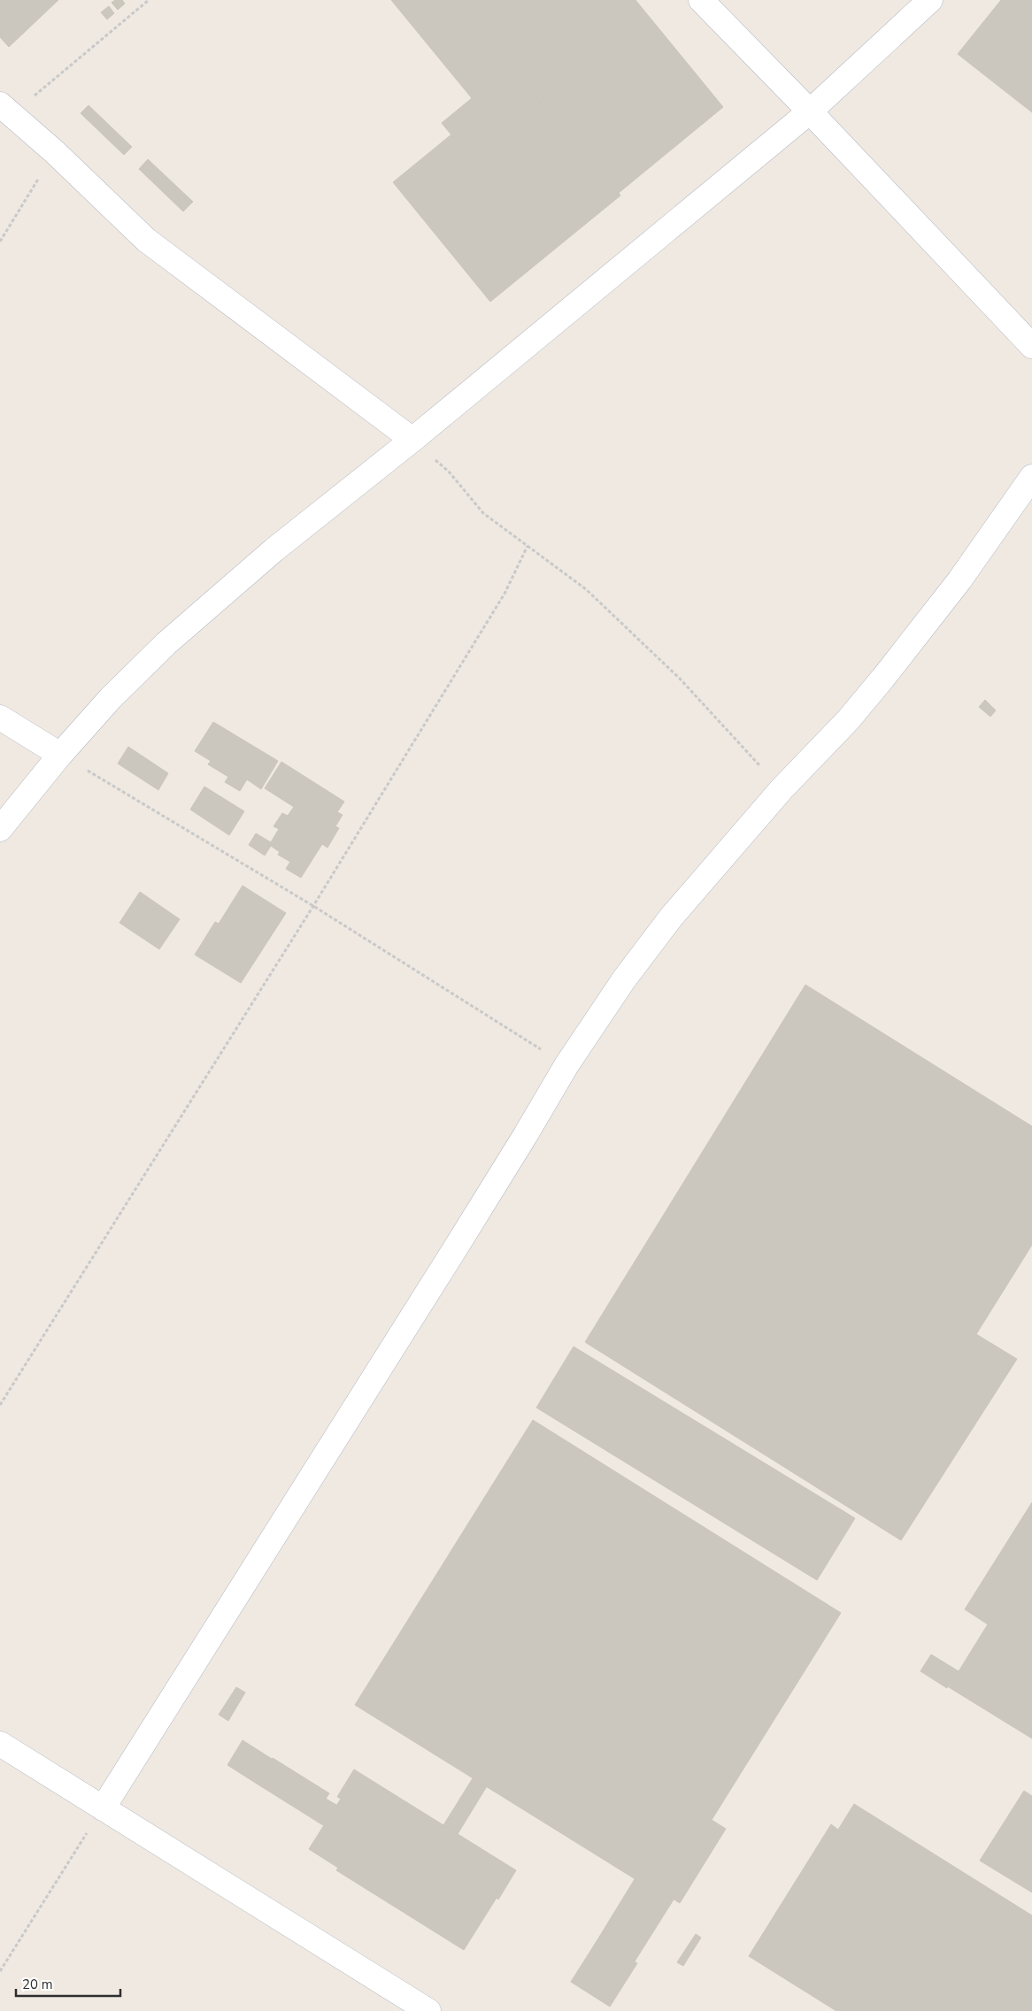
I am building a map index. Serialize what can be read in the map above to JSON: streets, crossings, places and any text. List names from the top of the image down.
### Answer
{
  "scale_bar": "20 m"
}
